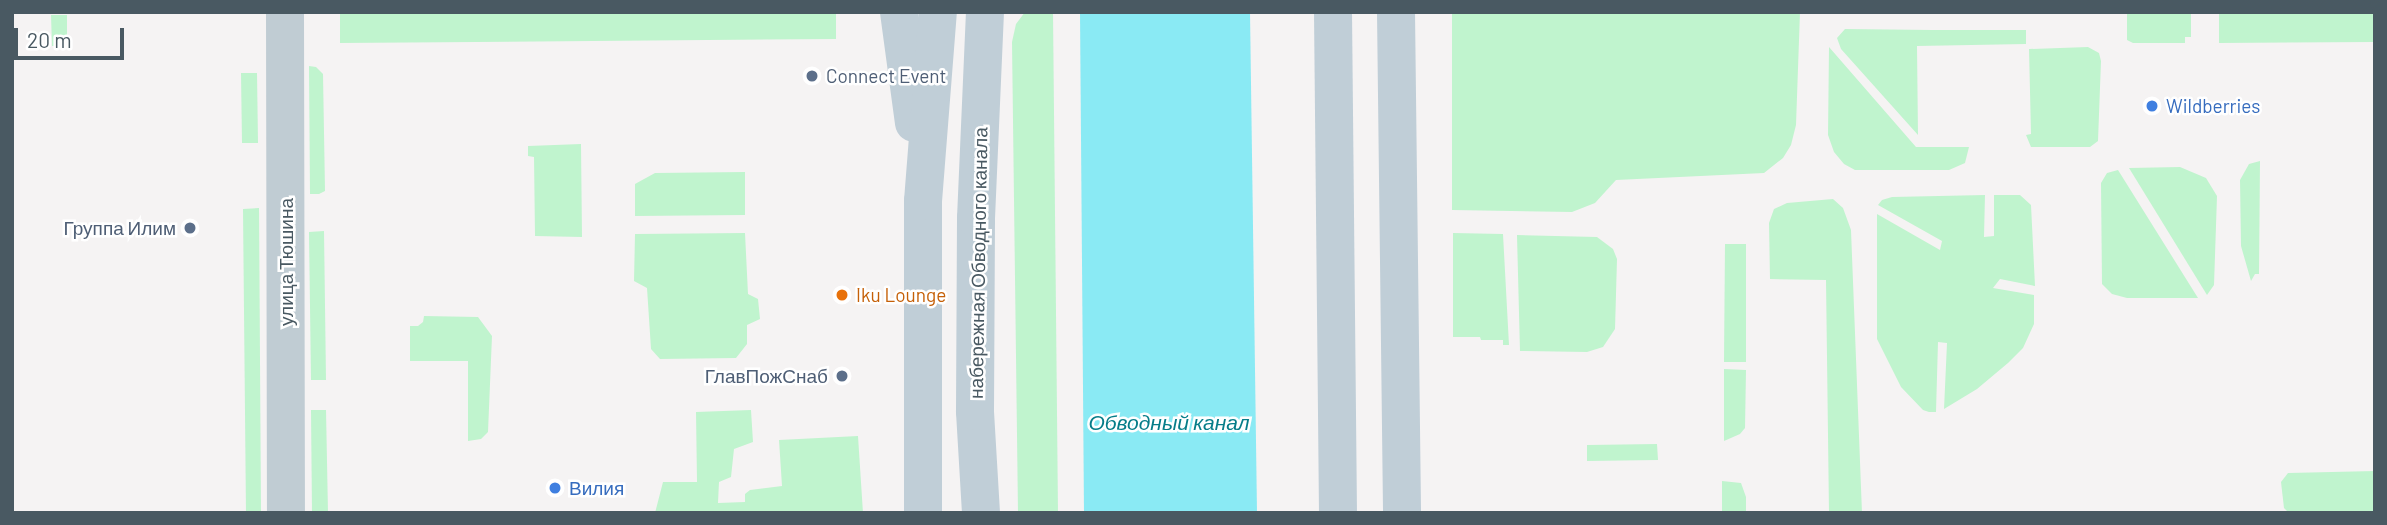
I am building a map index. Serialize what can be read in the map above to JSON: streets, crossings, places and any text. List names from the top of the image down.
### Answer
{
  "streets": {
    "main road": ["набережная Обводного канала"],
    "street": ["улица Тюшина"]
  },
  "water": ["Обводный канал"],
  "places": [
    "Connect Event",
    "Wildberries",
    "Группа Илим",
    "Iku Lounge",
    "ГлавПожСнаб",
    "Вилия"
  ],
  "scale_bar": "20 m"
}
